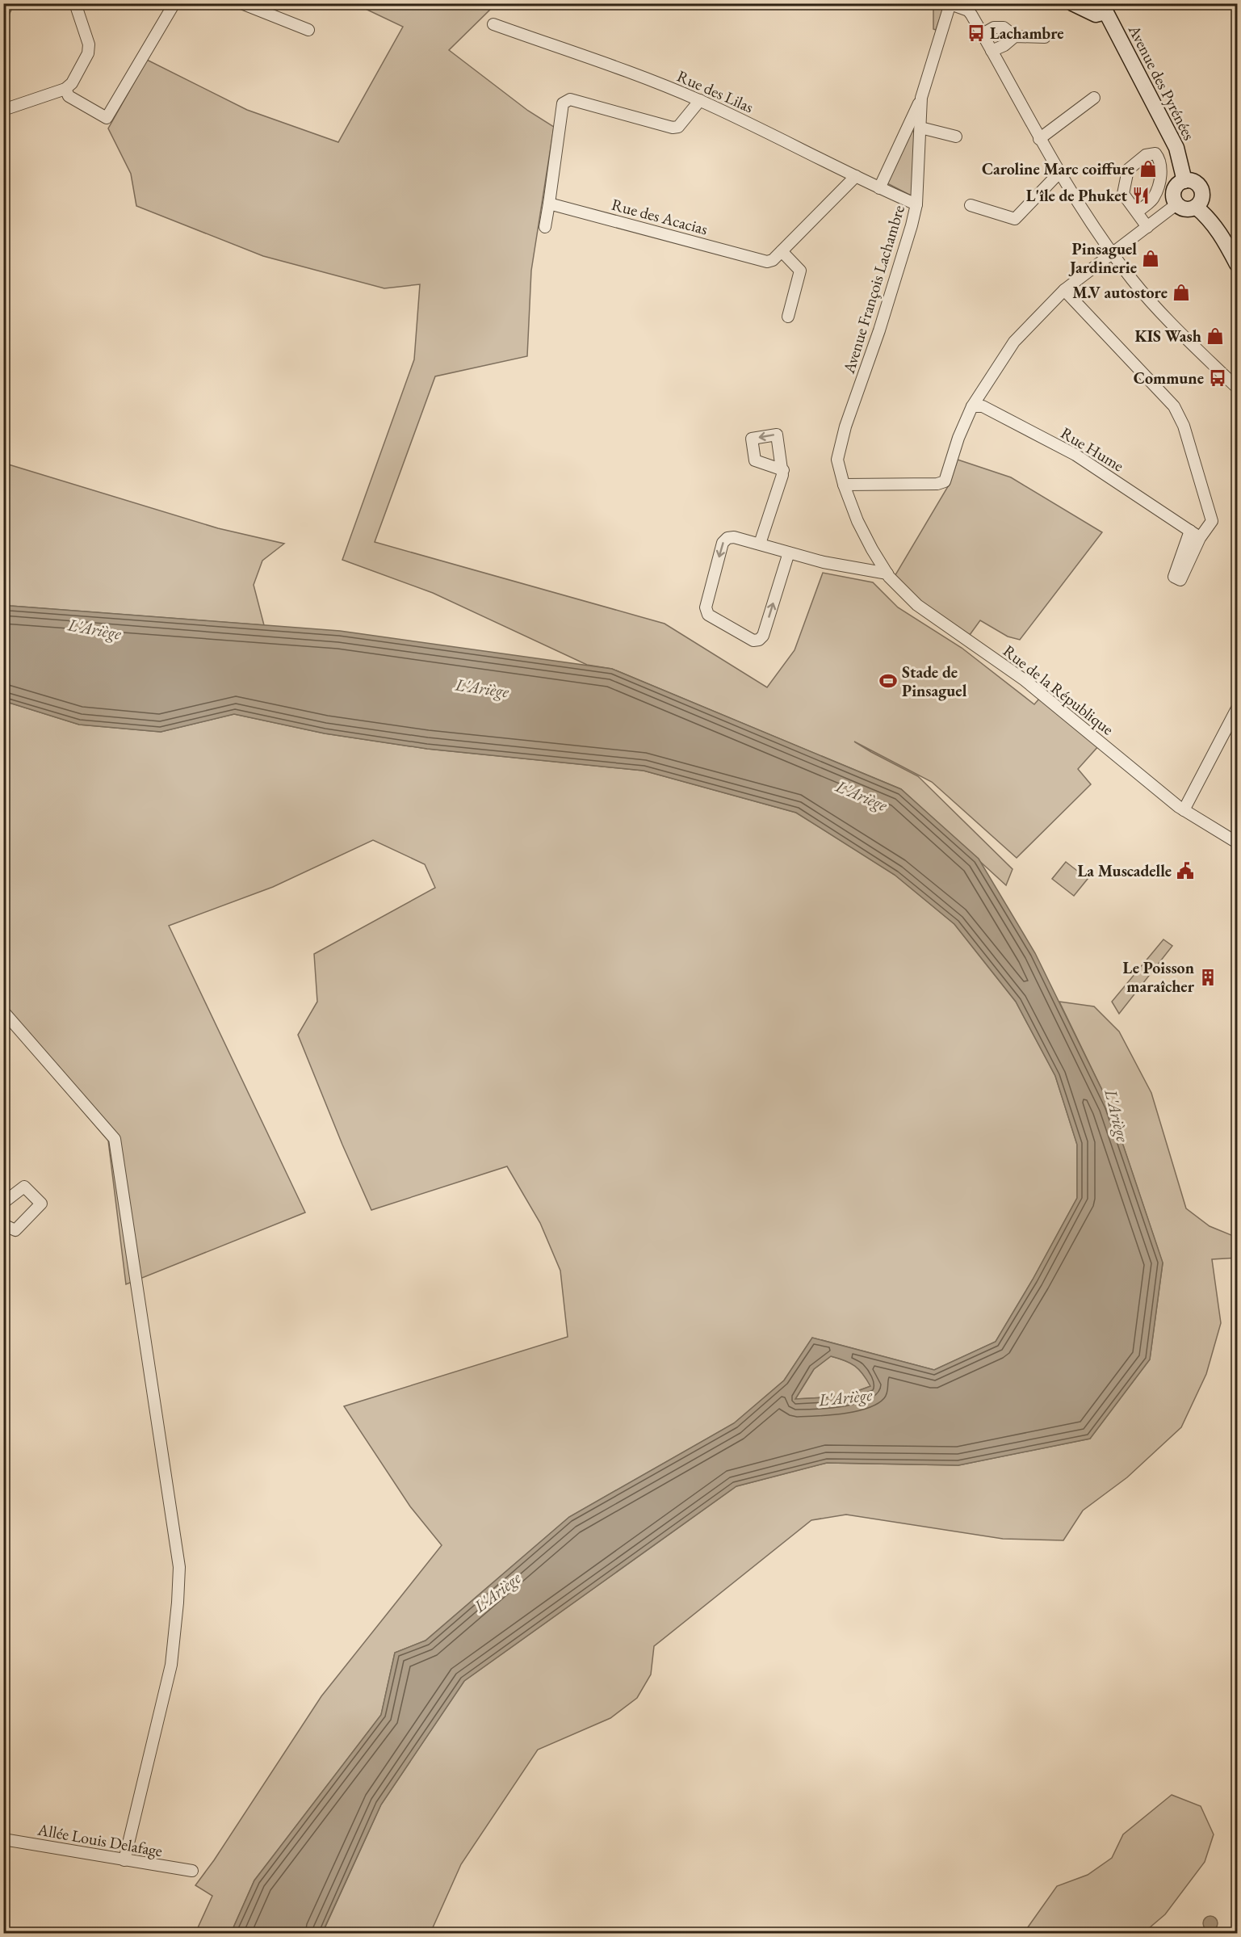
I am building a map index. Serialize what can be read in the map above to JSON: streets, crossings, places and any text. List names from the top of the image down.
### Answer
{
  "streets": {
    "main road": ["Avenue des Pyrénées"],
    "street": [
      "Rue des Lilas",
      "Rue des Acacias",
      "Avenue François Lachambre",
      "Rue Hume",
      "Rue de la République",
      "Allée Louis Delafage"
    ]
  },
  "crossings": [
    ["Rue des Lilas", "Rue des Acacias"],
    ["Rue des Lilas", "Avenue François Lachambre"],
    ["Avenue François Lachambre", "Rue de la République"]
  ],
  "water": ["L'Ariège"],
  "places": {
    "bus stop": ["Lachambre", "Commune"],
    "shop": [
      "Caroline Marc coiffure",
      "Pinsaguel Jardinerie",
      "M.V autostore",
      "KIS Wash"
    ],
    "restaurant": ["L'île de Phuket"],
    "sports": ["Stade de Pinsaguel"],
    "public building": ["La Muscadelle"],
    "building": ["Le Poisson maraîcher"]
  }
}
